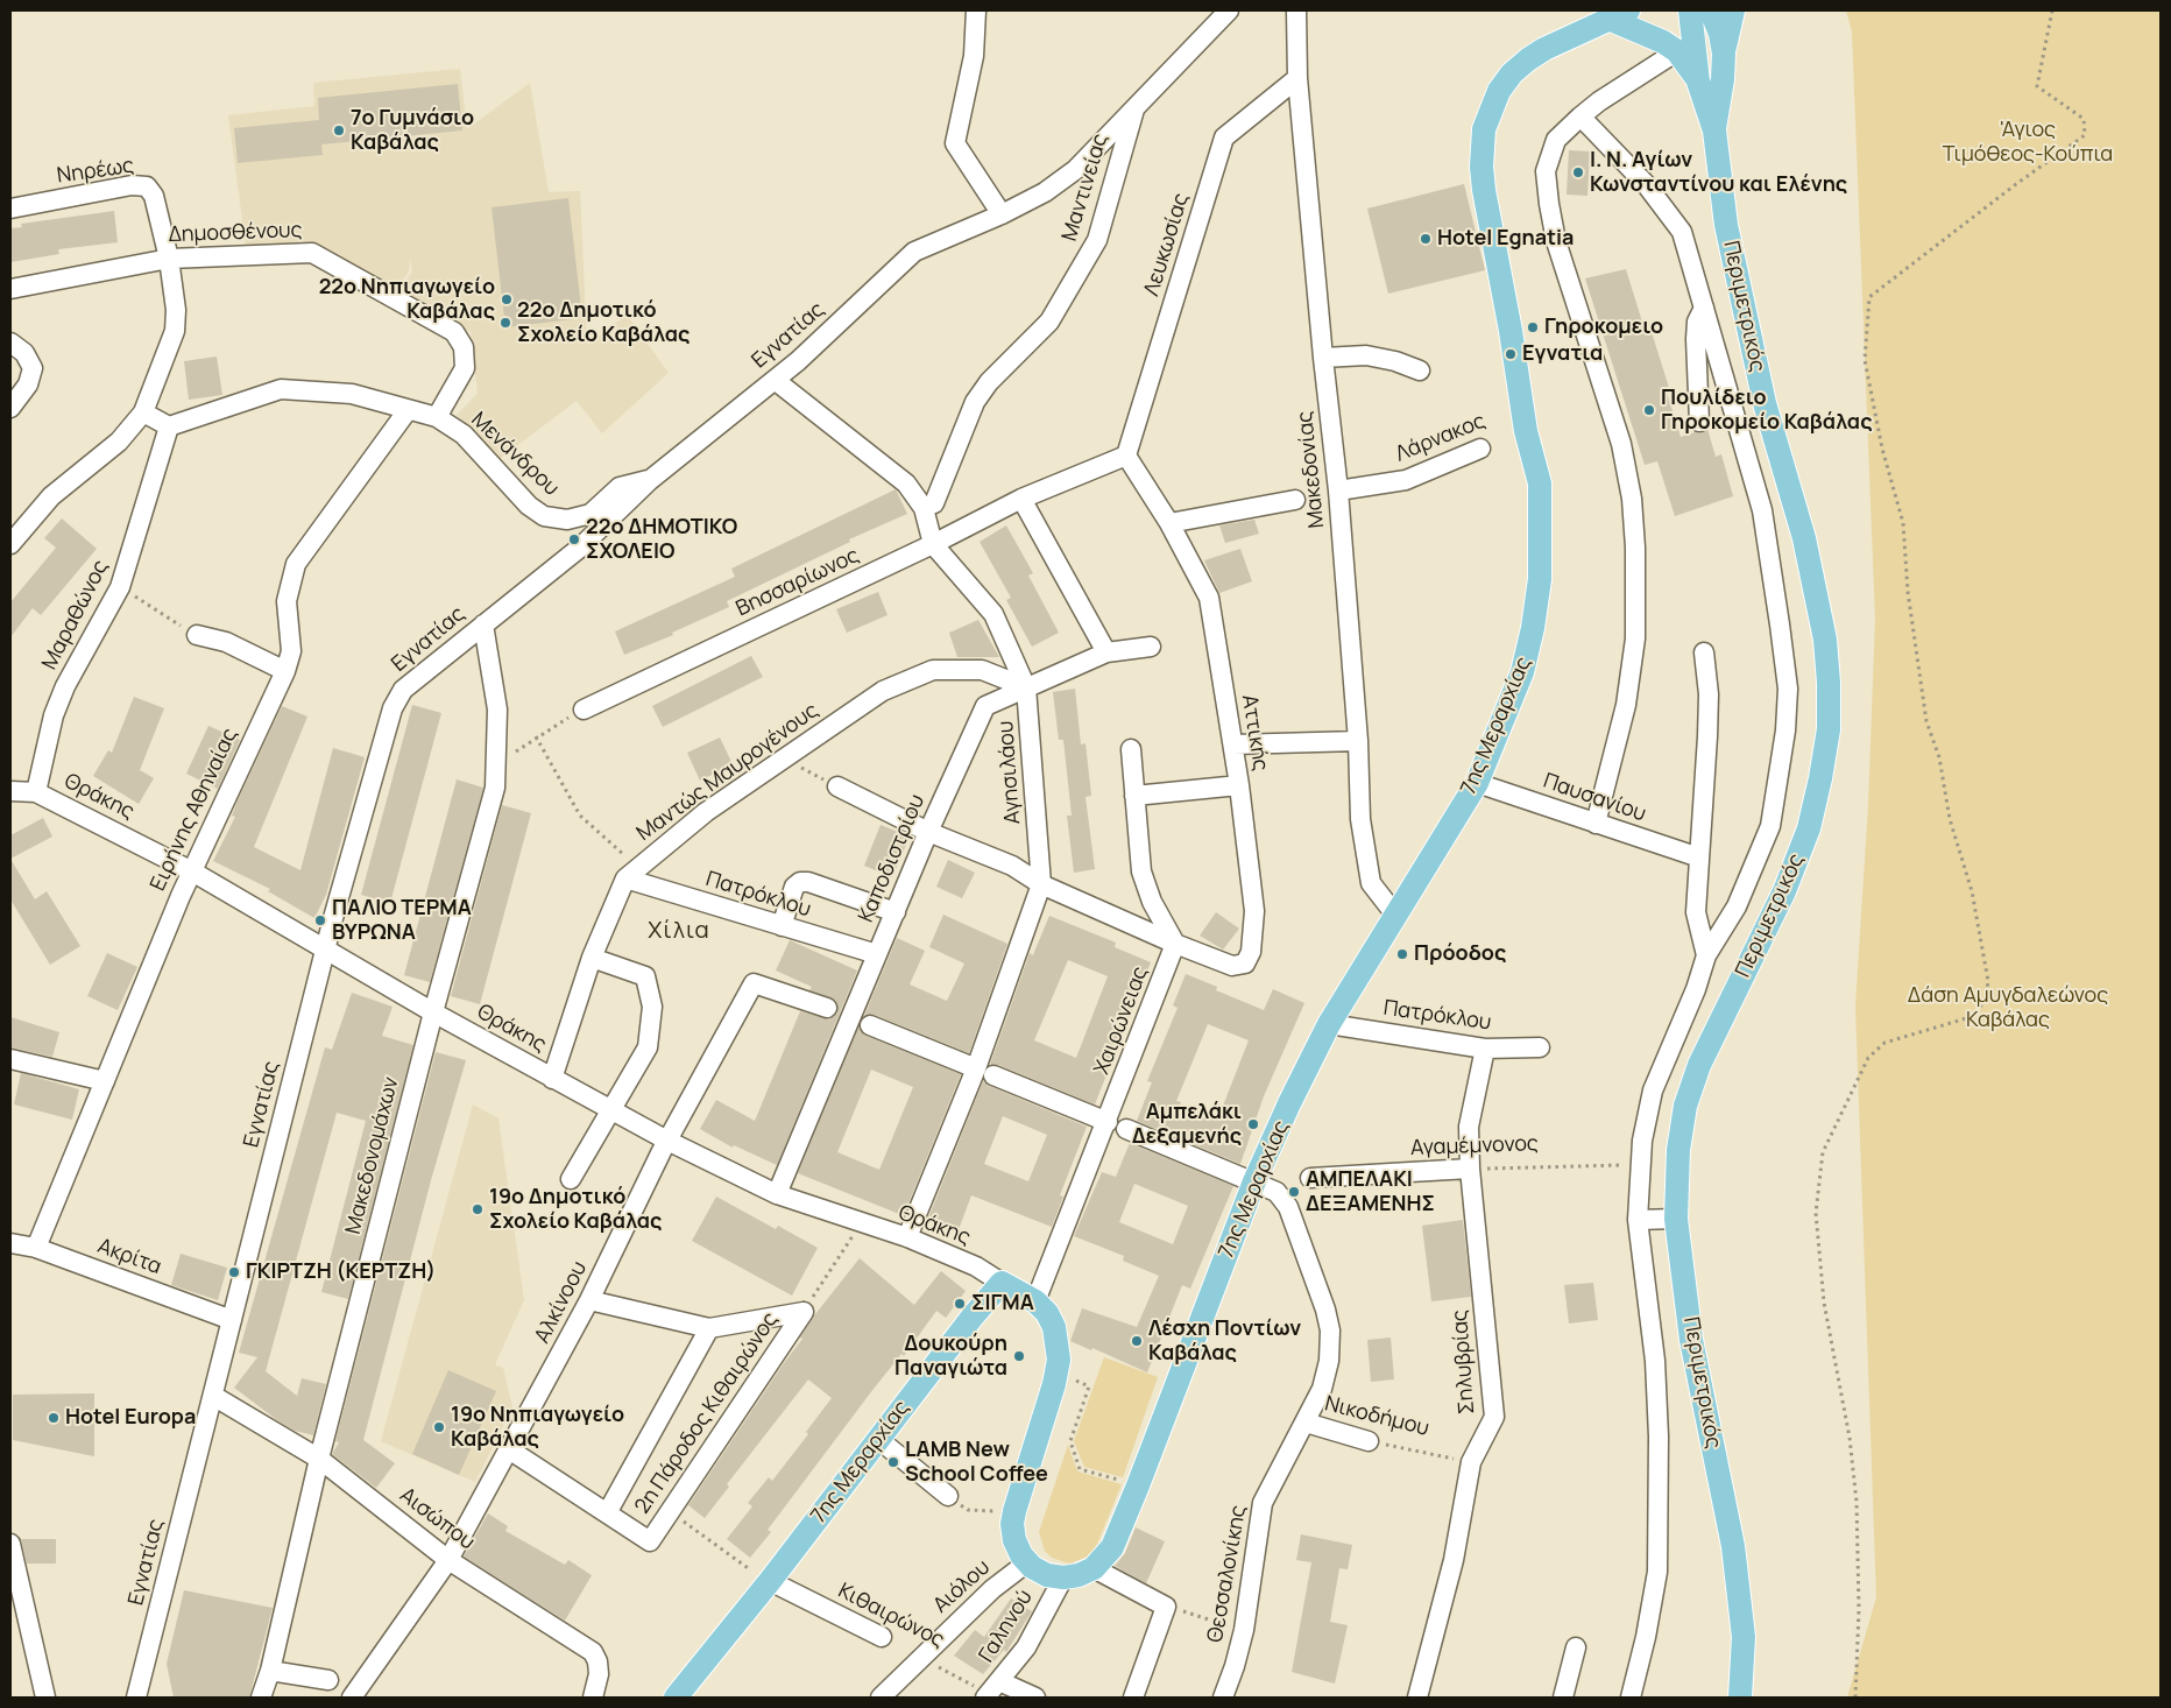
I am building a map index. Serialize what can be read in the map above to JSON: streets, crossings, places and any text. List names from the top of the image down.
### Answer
{
  "streets": {
    "main road": ["Περιμετρικός", "7ης Μεραρχίας"],
    "street": [
      "Νηρέως",
      "Μαντινείας",
      "Δημοσθένους",
      "Λευκωσίας",
      "Εγνατίας",
      "Λάρνακος",
      "Μενάνδρου",
      "Μακεδονίας",
      "Βησσαρίωνος",
      "Μαραθώνος",
      "Αττικής",
      "Μαντώς Μαυρογένους",
      "Αγησιλάου",
      "Θράκης",
      "Παυσανίου",
      "Ειρήνης Αθηναίας",
      "Καποδιστρίου",
      "Πατρόκλου",
      "Χαιρώνειας",
      "Αγαμέμνονος",
      "Μακεδονομάχων",
      "Ακρίτα",
      "Αλκίνοου",
      "Σηλυβρίας",
      "2η Πάροδος Κιθαιρώνος",
      "Νικοδήμου",
      "Αισώπου",
      "Θεσσαλονίκης",
      "Αιόλου",
      "Κιθαιρώνος",
      "Γαληνού"
    ]
  },
  "crossings": [
    ["Νηρέως", "Δημοσθένους"],
    ["Μαντινείας", "Εγνατίας"],
    ["Μαντινείας", "Αγησιλάου"],
    ["Δημοσθένους", "Μενάνδρου"],
    ["Λευκωσίας", "Μακεδονίας"],
    ["Λευκωσίας", "Βησσαρίωνος"],
    ["Λευκωσίας", "Αττικής"],
    ["Εγνατίας", "Μενάνδρου"],
    ["Εγνατίας", "Αγησιλάου"],
    ["Εγνατίας", "Θράκης"],
    ["Εγνατίας", "Μακεδονομάχων"],
    ["Εγνατίας", "Ακρίτα"],
    ["Εγνατίας", "Αισώπου"],
    ["Λάρνακος", "Μακεδονίας"],
    ["Μενάνδρου", "Μαραθώνος"],
    ["Μενάνδρου", "Ειρήνης Αθηναίας"],
    ["Μακεδονίας", "7ης Μεραρχίας"],
    ["Βησσαρίωνος", "Αττικής"],
    ["Βησσαρίωνος", "Αγησιλάου"],
    ["Μαραθώνος", "Θράκης"],
    ["7ης Μεραρχίας", "Θράκης"],
    ["7ης Μεραρχίας", "Παυσανίου"],
    ["7ης Μεραρχίας", "Πατρόκλου"],
    ["7ης Μεραρχίας", "Θεσσαλονίκης"],
    ["7ης Μεραρχίας", "Κιθαιρώνος"],
    ["Αττικής", "Χαιρώνειας"],
    ["Μαντώς Μαυρογένους", "Αγησιλάου"],
    ["Μαντώς Μαυρογένους", "Θράκης"],
    ["Μαντώς Μαυρογένους", "Καποδιστρίου"],
    ["Μαντώς Μαυρογένους", "Πατρόκλου"],
    ["Αγησιλάου", "Θράκης"],
    ["Αγησιλάου", "Καποδιστρίου"],
    ["Θράκης", "Ειρήνης Αθηναίας"],
    ["Θράκης", "Καποδιστρίου"],
    ["Θράκης", "Μακεδονομάχων"],
    ["Θράκης", "Αλκίνοου"],
    ["Ειρήνης Αθηναίας", "Ακρίτα"],
    ["Καποδιστρίου", "Πατρόκλου"],
    ["Πατρόκλου", "Σηλυβρίας"],
    ["Αγαμέμνονος", "Σηλυβρίας"],
    ["Μακεδονομάχων", "Αισώπου"],
    ["Αλκίνοου", "Αισώπου"],
    ["Σηλυβρίας", "Νικοδήμου"],
    ["Νικοδήμου", "Θεσσαλονίκης"],
    ["Αιόλου", "Κιθαιρώνος"],
    ["Κιθαιρώνος", "Γαληνού"]
  ],
  "districts": ["Χίλια"],
  "parks": ["'Αγιος Τιμόθεος-Κούπια", "Δάση Αμυγδαλεώνος Καβάλας"],
  "places": [
    "7ο Γυμνάσιο Καβάλας",
    "Ι. Ν. Αγίων Κωνσταντίνου και Ελένης",
    "Hotel Egnatia",
    "22ο Νηπιαγωγείο Καβάλας",
    "22ο Δημοτικό Σχολείο Καβάλας",
    "Γηροκομειο",
    "Εγνατια",
    "Πουλίδειο Γηροκομείο Καβάλας",
    "22ο ΔΗΜΟΤΙΚΟ ΣΧΟΛΕΙΟ",
    "ΠΑΛΙΟ ΤΕΡΜΑ ΒΥΡΩΝΑ",
    "Πρόοδος",
    "Αμπελάκι Δεξαμενής",
    "ΑΜΠΕΛΑΚΙ ΔΕΞΑΜΕΝΗΣ",
    "19ο Δημοτικό Σχολείο Καβάλας",
    "ΓΚΙΡΤΖΗ (ΚΕΡΤΖΗ)",
    "ΣΙΓΜΑ",
    "Λέσχη Ποντίων Καβάλας",
    "Δουκούρη Παναγιώτα",
    "Hotel Europa",
    "19ο Νηπιαγωγείο Καβάλας",
    "LAMB New School Coffee"
  ]
}
